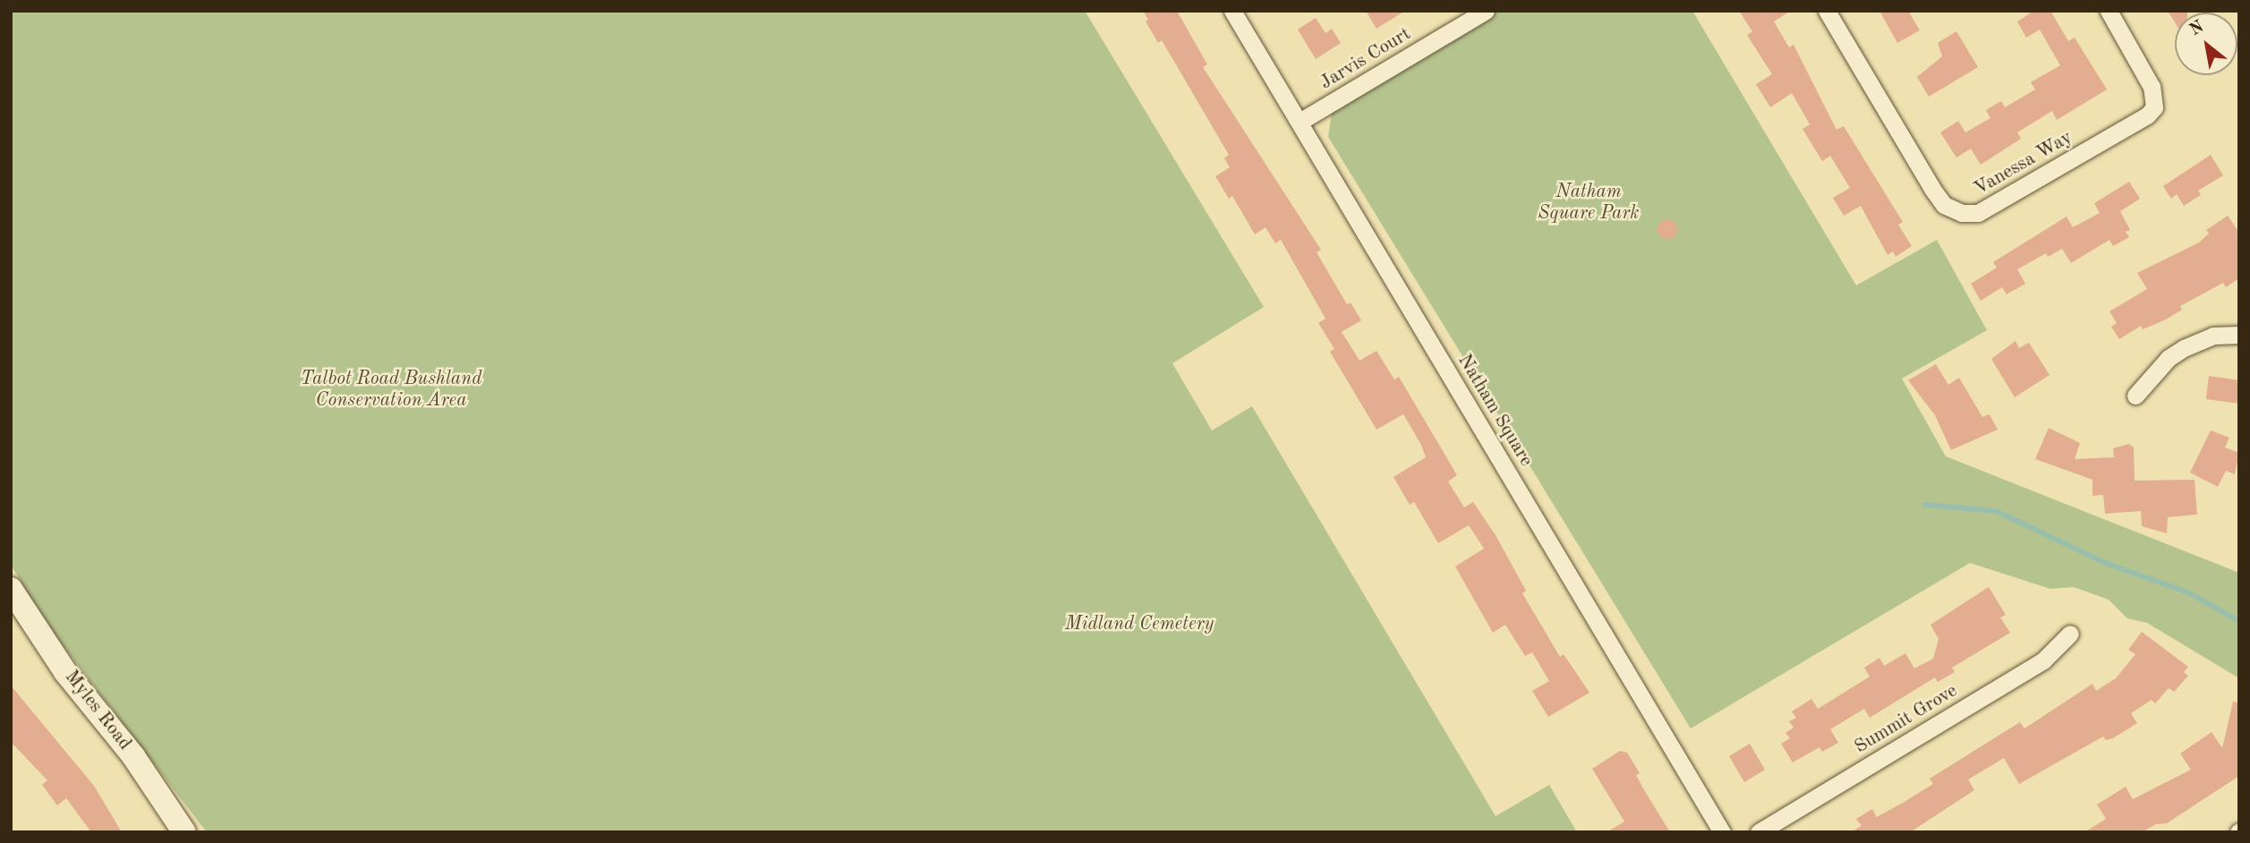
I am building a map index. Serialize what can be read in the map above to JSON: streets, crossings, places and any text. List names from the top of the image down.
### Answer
{
  "streets": {
    "street": [
      "Jarvis Court",
      "Vanessa Way",
      "Natham Square",
      "Myles Road",
      "Summit Grove"
    ]
  },
  "crossings": [
    ["Jarvis Court", "Natham Square"]
  ],
  "parks": ["Natham Square Park", "Talbot Road Bushland Conservation Area", "Midland Cemetery"],
  "north": "top left"
}
